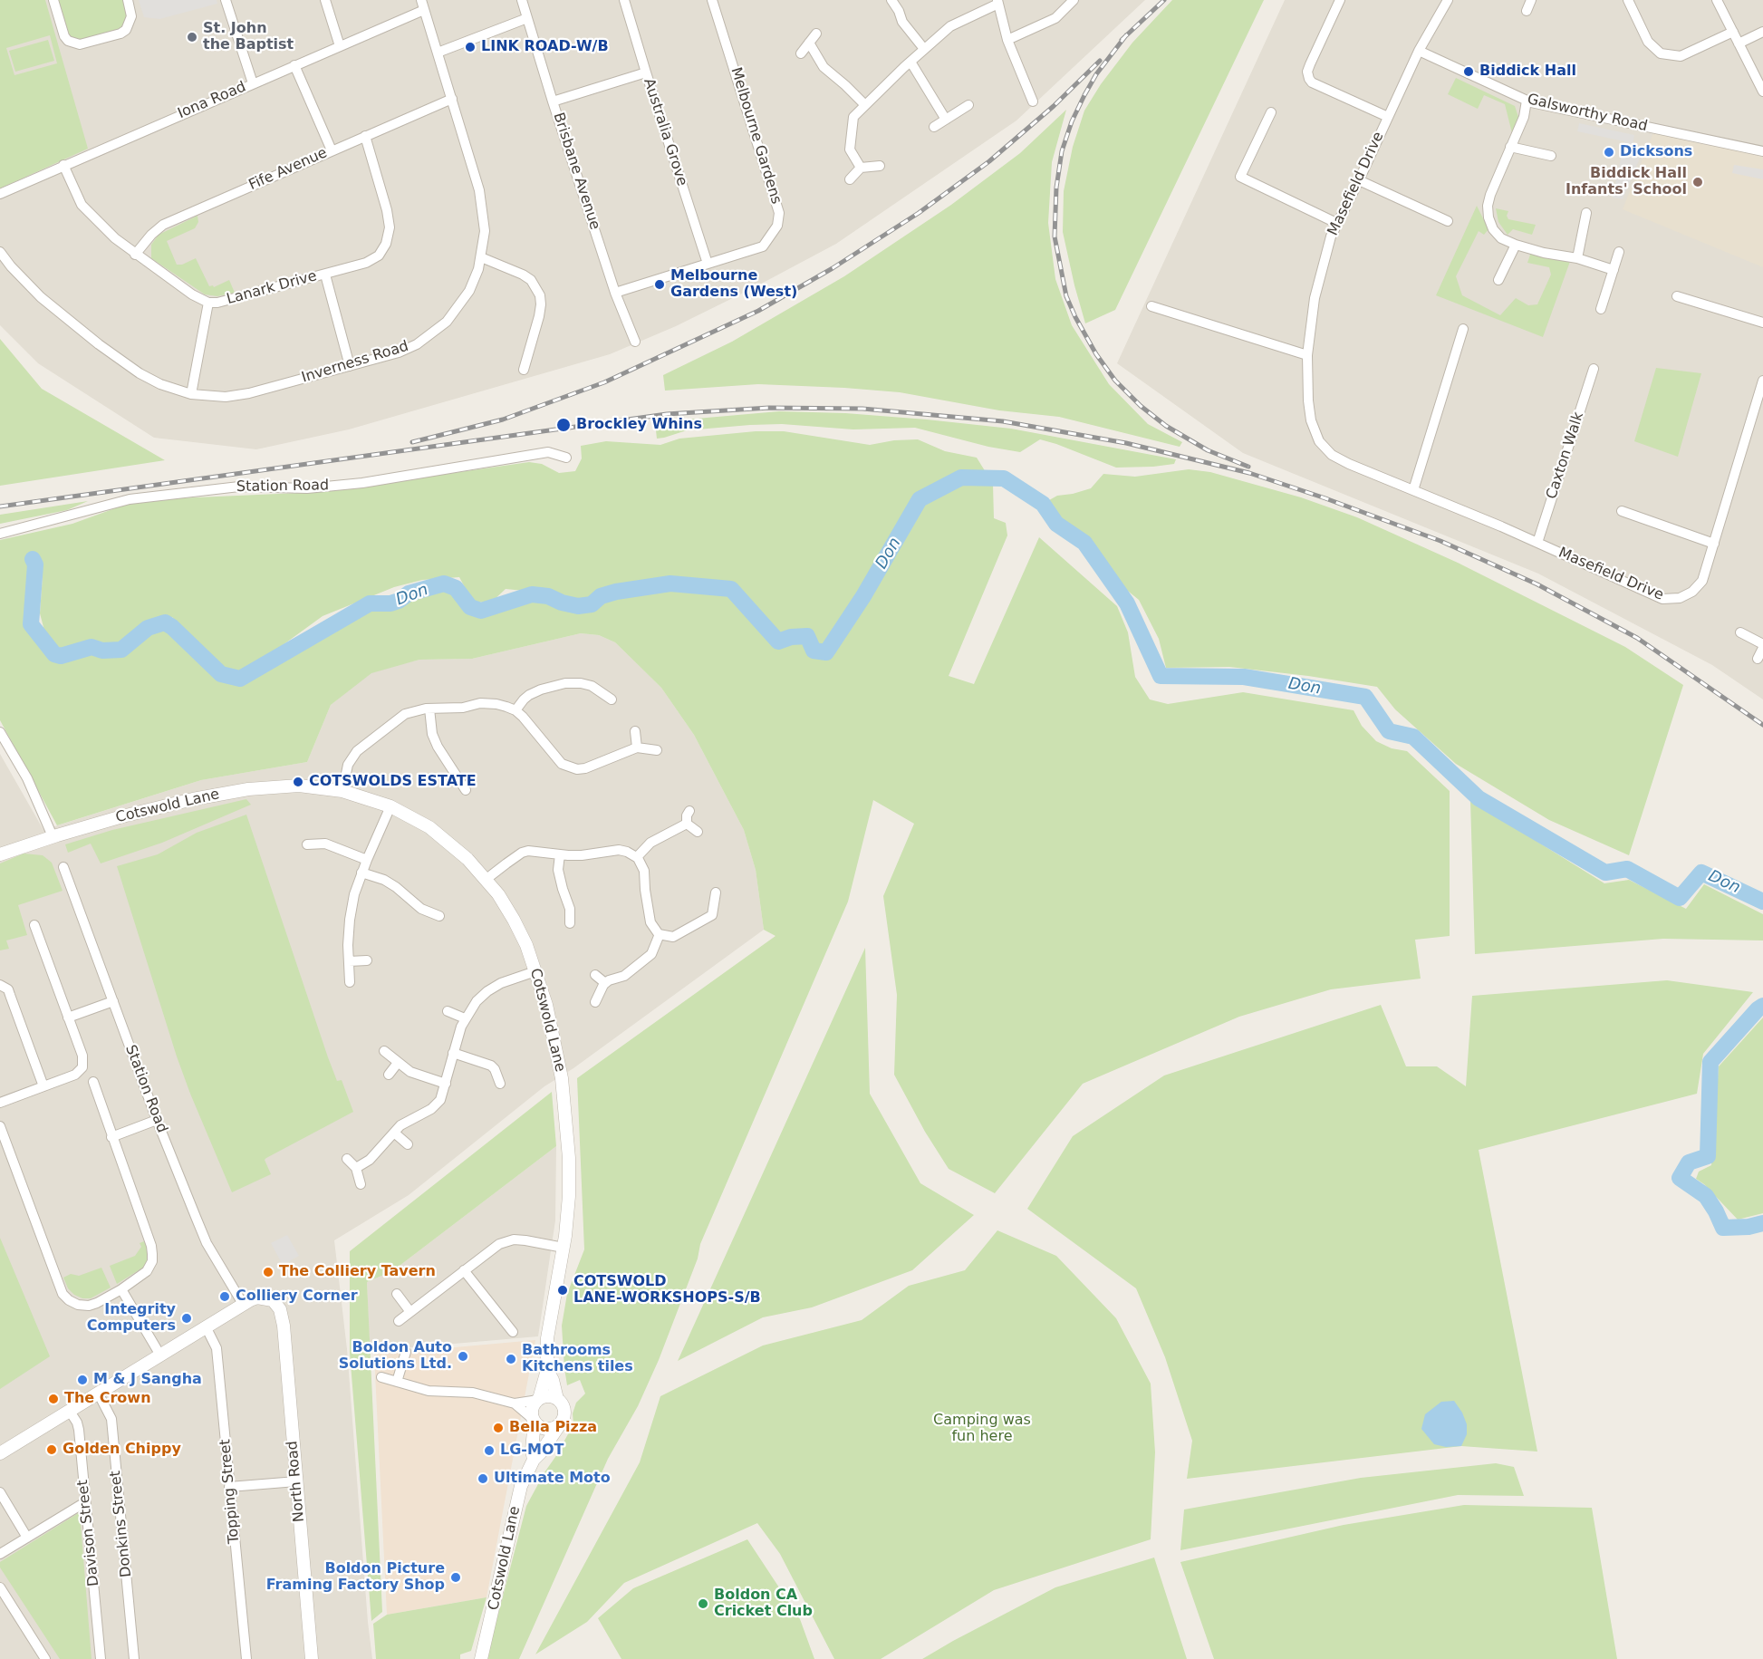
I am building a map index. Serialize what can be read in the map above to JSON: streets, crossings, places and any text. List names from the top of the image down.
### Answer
{
  "streets": {
    "street": [
      "Iona Road",
      "Galsworthy Road",
      "Australia Grove",
      "Melbourne Gardens",
      "Fife Avenue",
      "Brisbane Avenue",
      "Masefield Drive",
      "Lanark Drive",
      "Inverness Road",
      "Caxton Walk",
      "Station Road",
      "Cotswold Lane",
      "North Road",
      "Topping Street",
      "Donkins Street",
      "Davison Street"
    ]
  },
  "crossings": [
    ["Iona Road", "Lanark Drive"],
    ["Iona Road", "Inverness Road"],
    ["Galsworthy Road", "Masefield Drive"],
    ["Australia Grove", "Melbourne Gardens"],
    ["Melbourne Gardens", "Brisbane Avenue"],
    ["Fife Avenue", "Lanark Drive"],
    ["Fife Avenue", "Inverness Road"],
    ["Masefield Drive", "Caxton Walk"],
    ["Station Road", "North Road"]
  ],
  "water": ["Don"],
  "parks": ["Camping was fun here"],
  "places": [
    "St. John the Baptist",
    "LINK ROAD-W/B",
    "Biddick Hall",
    "Dicksons",
    "Biddick Hall Infants' School",
    "Melbourne Gardens (West)",
    "Brockley Whins",
    "COTSWOLDS ESTATE",
    "The Colliery Tavern",
    "COTSWOLD LANE-WORKSHOPS-S/B",
    "Colliery Corner",
    "Integrity Computers",
    "Boldon Auto Solutions Ltd.",
    "Bathrooms Kitchens tiles",
    "M & J Sangha",
    "The Crown",
    "Bella Pizza",
    "Golden Chippy",
    "LG-MOT",
    "Ultimate Moto",
    "Boldon Picture Framing Factory Shop",
    "Boldon CA Cricket Club"
  ]
}
